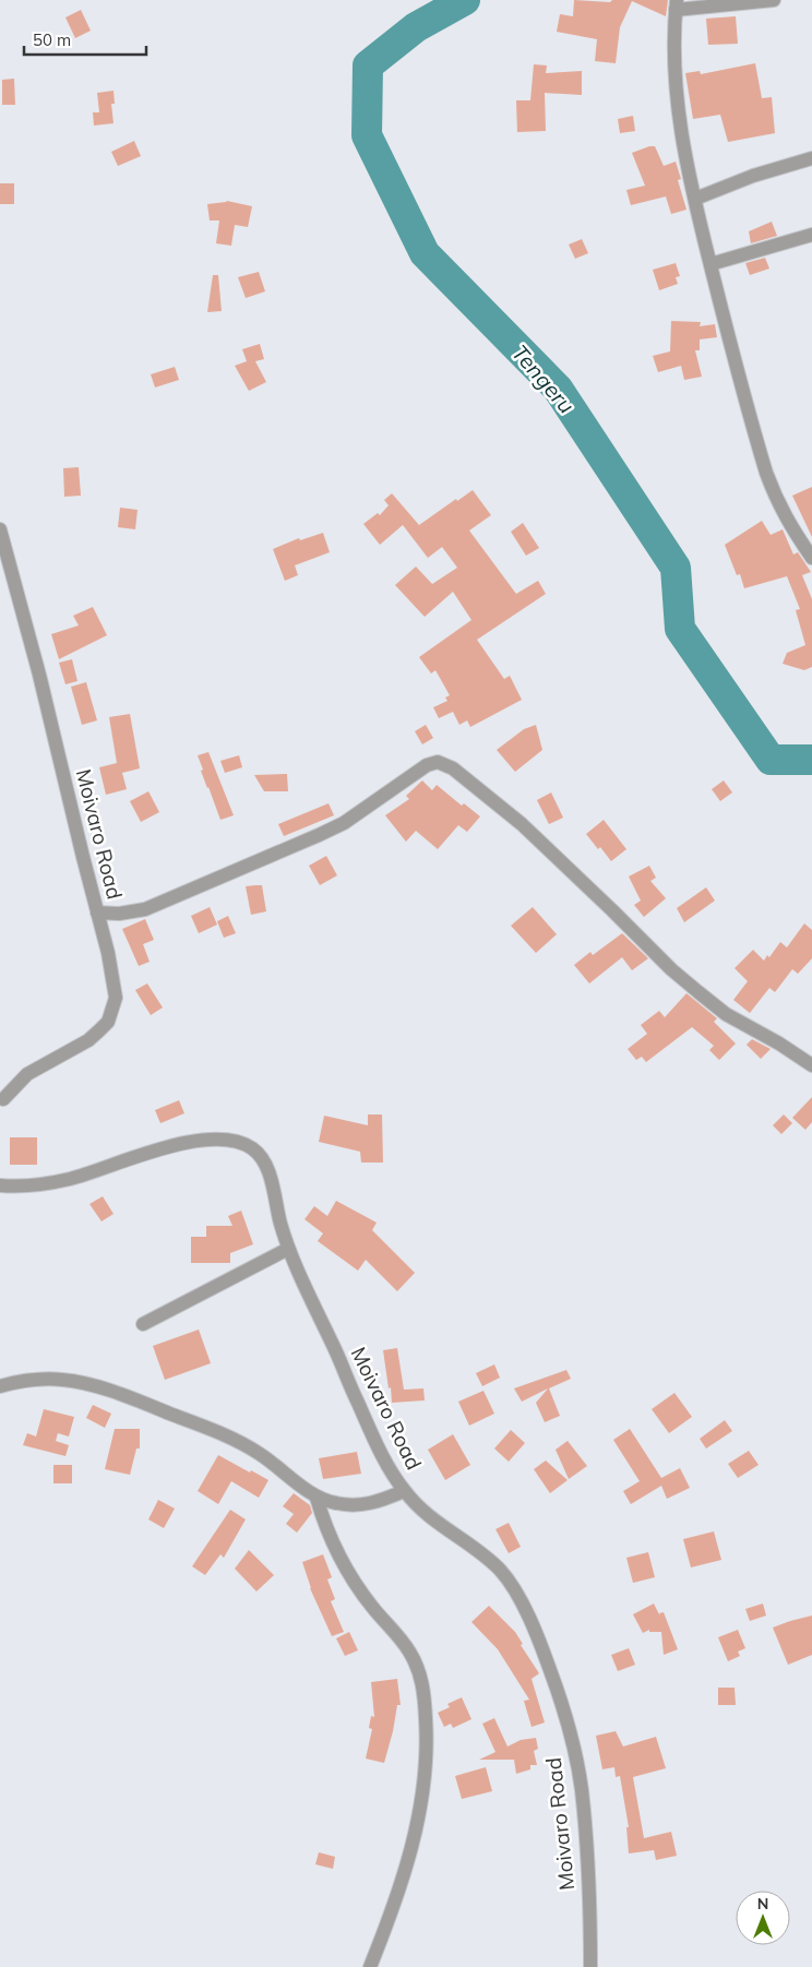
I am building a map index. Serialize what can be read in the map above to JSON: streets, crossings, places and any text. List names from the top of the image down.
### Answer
{
  "streets": {
    "street": ["Moivaro Road"]
  },
  "water": ["Tengeru"],
  "scale_bar": "50 m",
  "north": "top"
}
